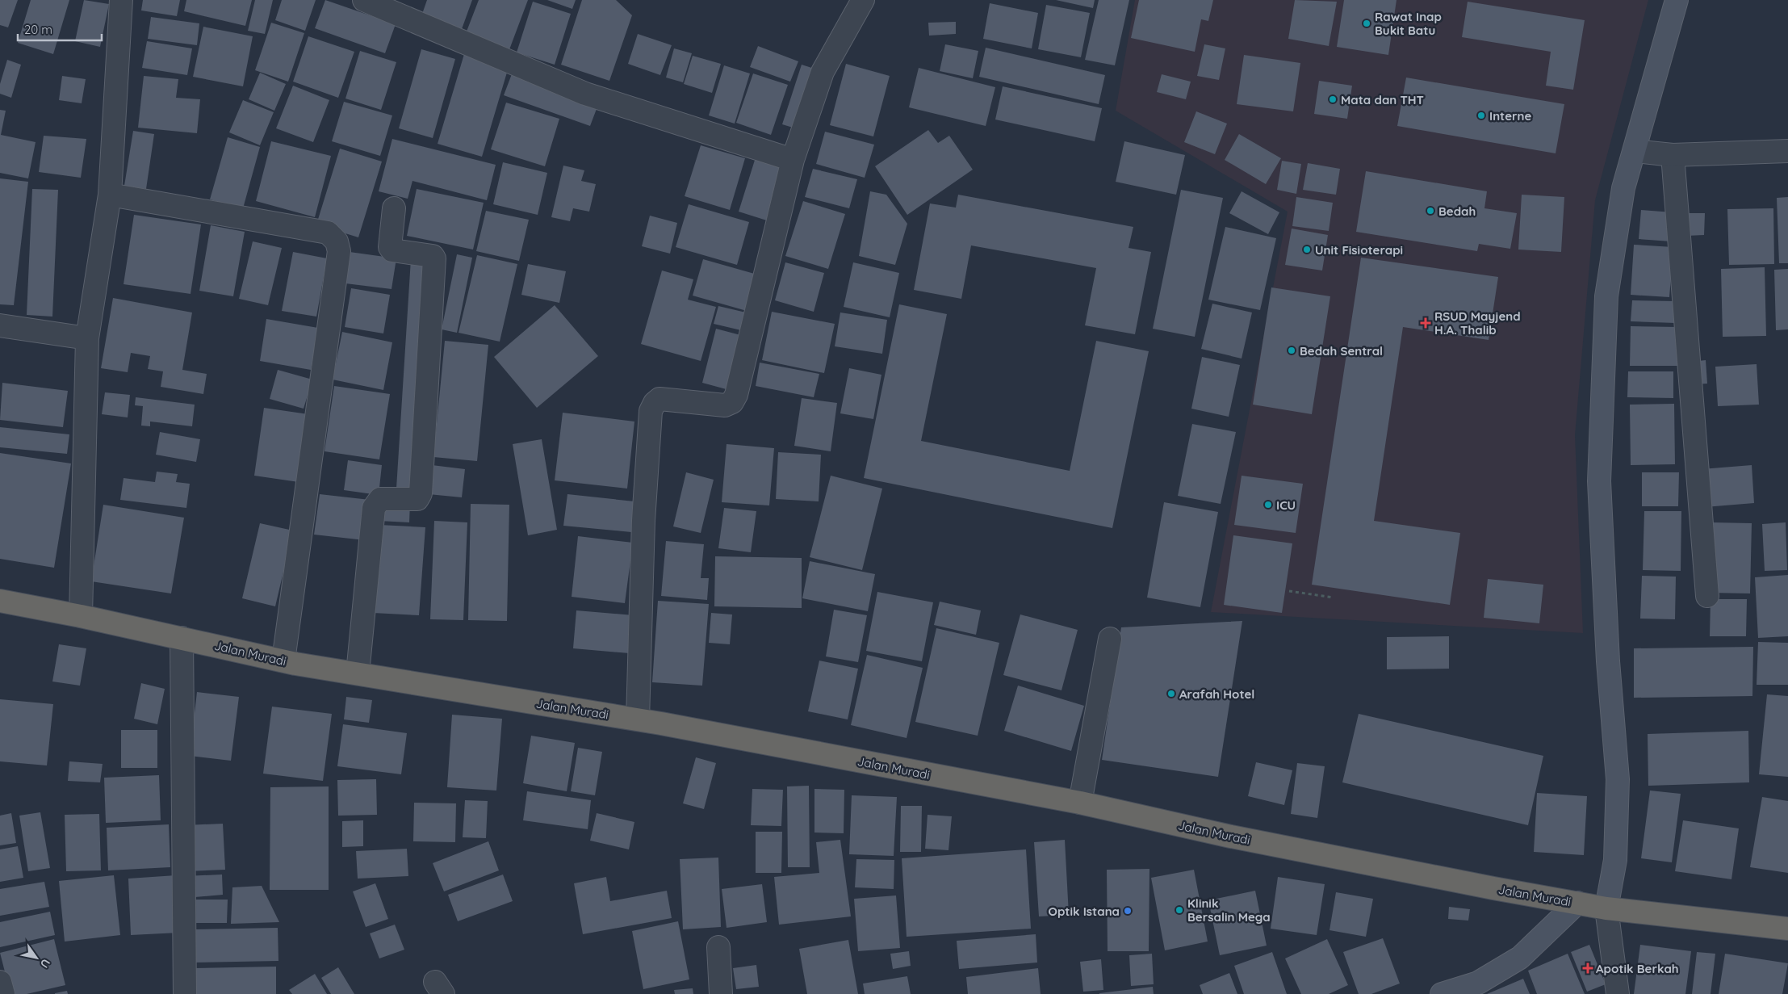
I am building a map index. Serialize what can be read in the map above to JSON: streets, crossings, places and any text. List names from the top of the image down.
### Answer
{
  "streets": {
    "highway": ["Jalan Muradi"]
  },
  "places": {
    "other": [
      "Rawat Inap Bukit Batu",
      "Mata dan THT",
      "Interne",
      "Bedah",
      "Unit Fisioterapi",
      "Bedah Sentral",
      "ICU",
      "Arafah Hotel",
      "Klinik Bersalin Mega",
      "Optik Istana"
    ],
    "health": ["RSUD Mayjend H.A. Thalib", "Apotik Berkah"]
  },
  "scale_bar": "20 m",
  "north": "bottom right"
}
